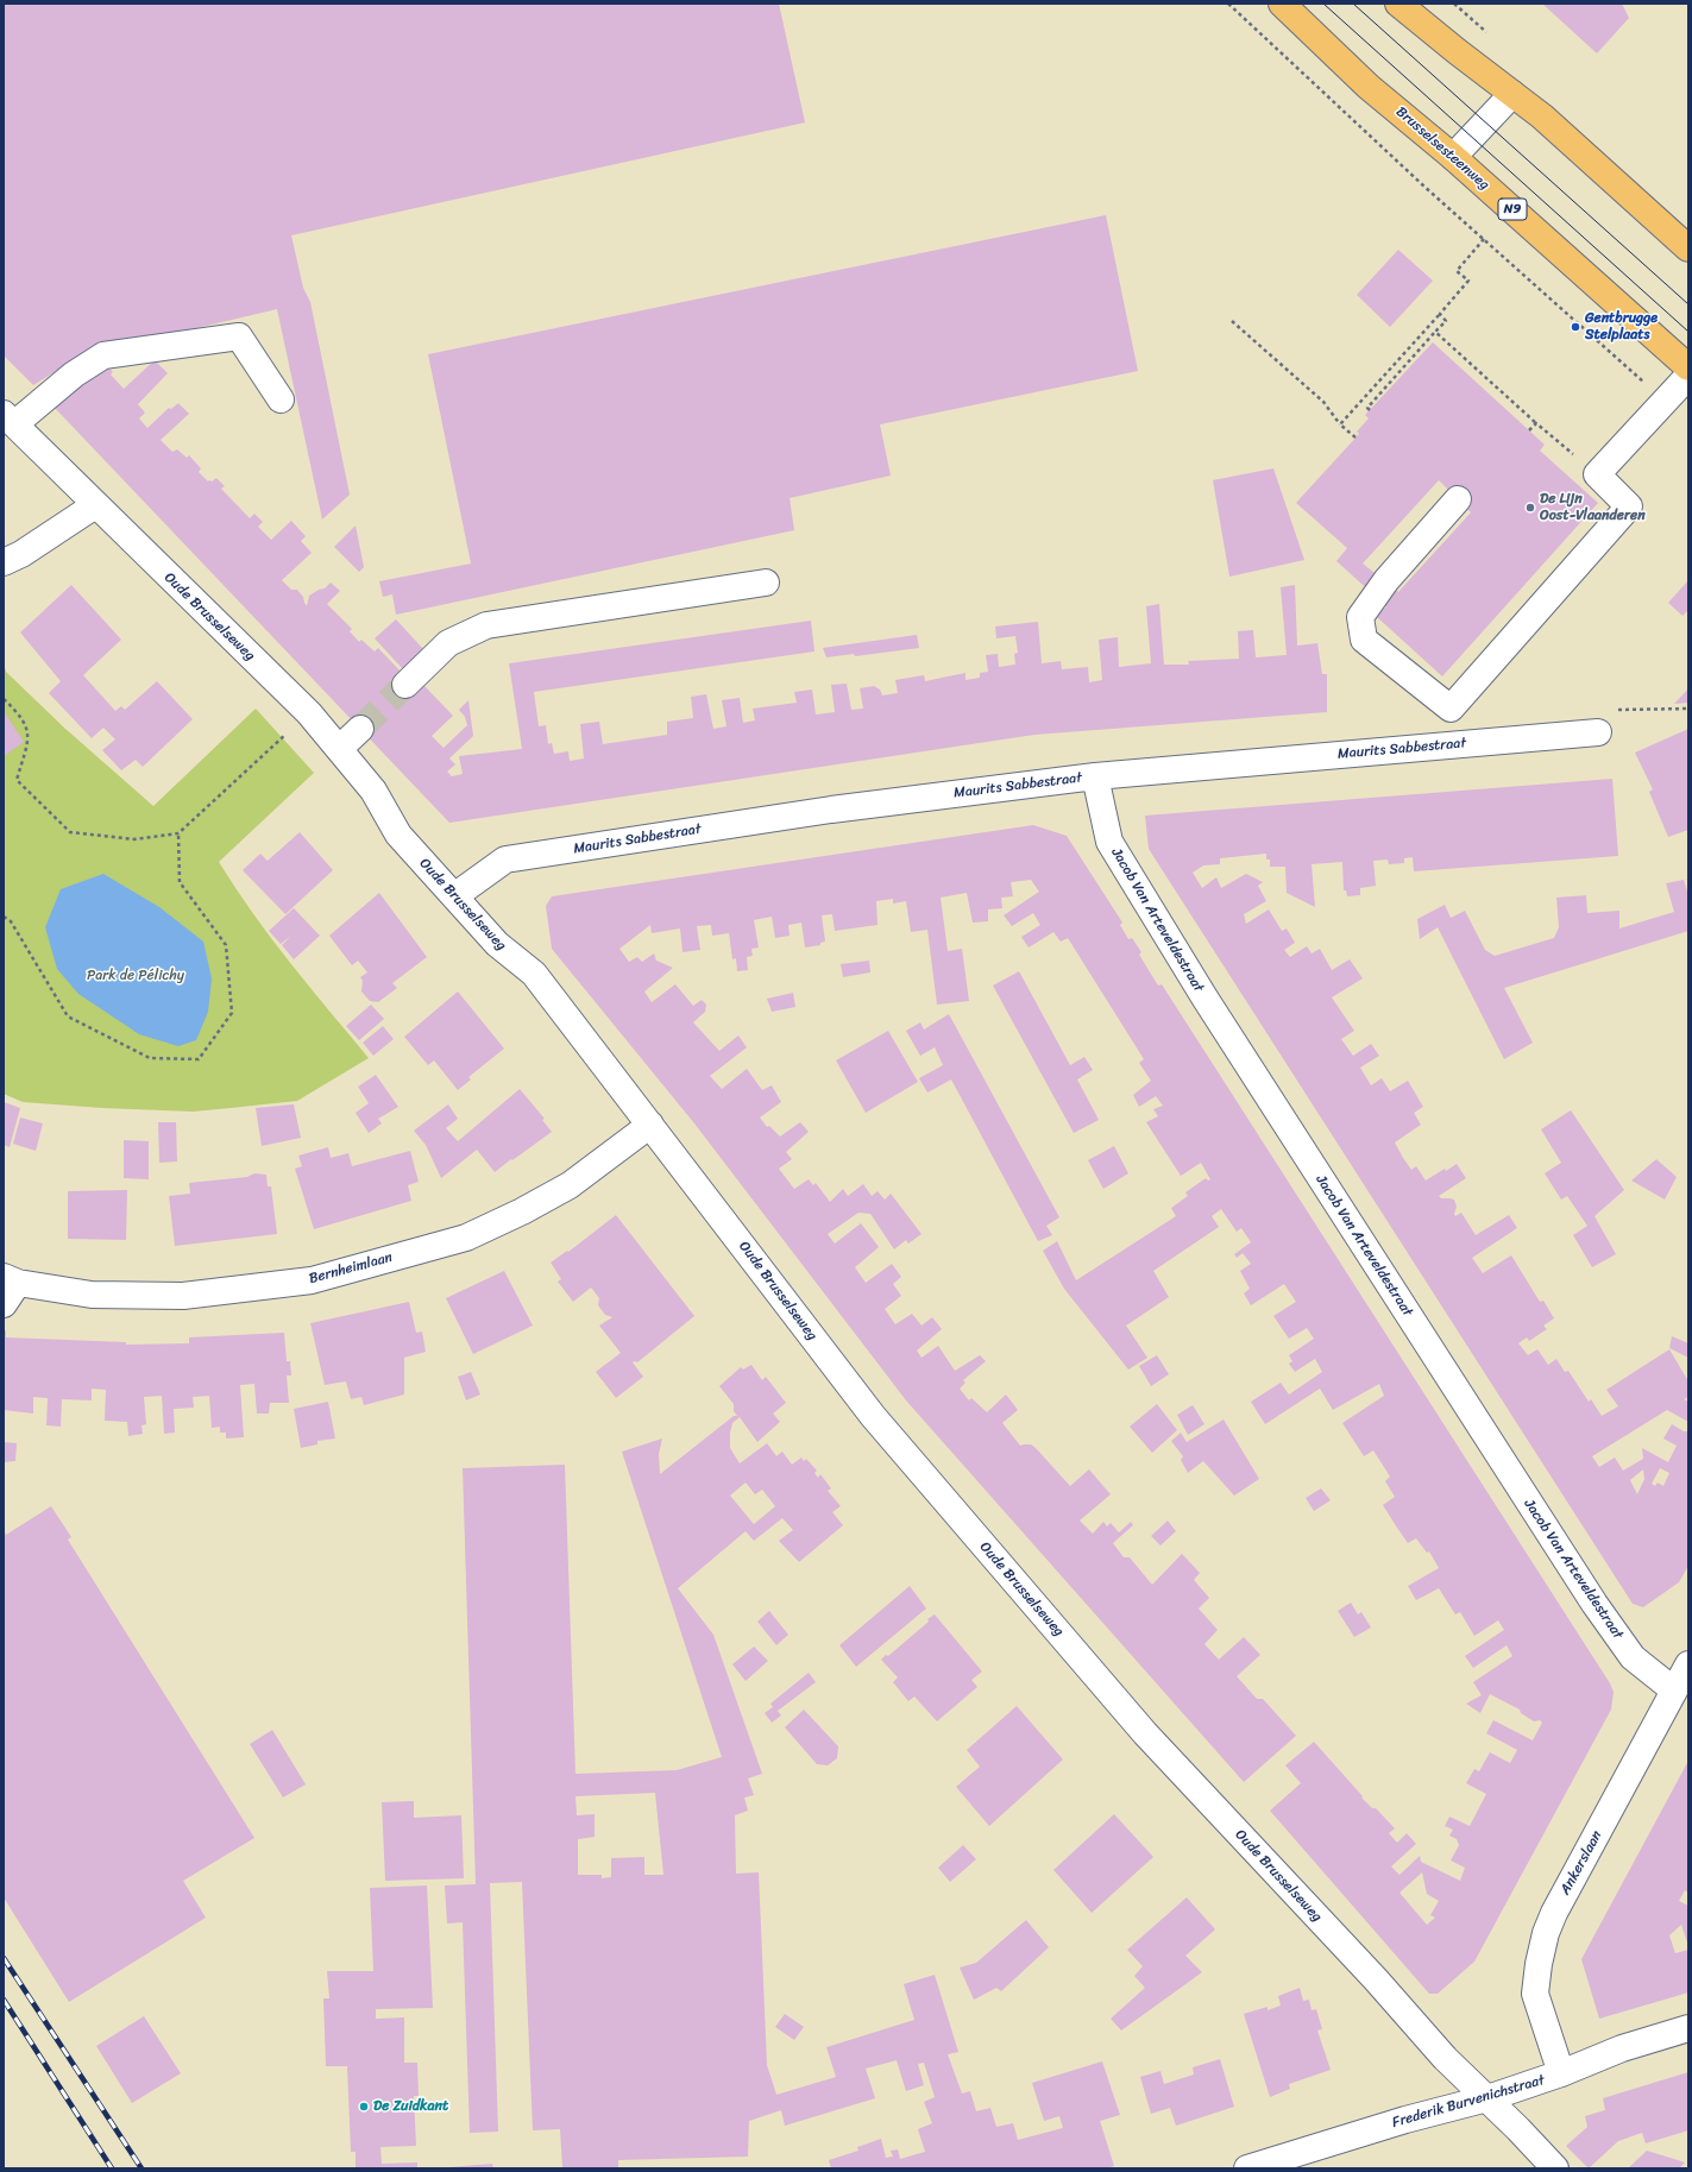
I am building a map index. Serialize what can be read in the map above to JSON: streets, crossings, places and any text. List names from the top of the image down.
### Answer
{
  "streets": {
    "main road": ["Brusselsesteenweg", "N9"],
    "street": [
      "Oude Brusselseweg",
      "Maurits Sabbestraat",
      "Jacob Van Arteveldestraat",
      "Bernheimlaan",
      "Ankerslaan",
      "Frederik Burvenichstraat"
    ]
  },
  "crossings": [
    ["Oude Brusselseweg", "Maurits Sabbestraat"],
    ["Oude Brusselseweg", "Bernheimlaan"],
    ["Oude Brusselseweg", "Frederik Burvenichstraat"],
    ["Maurits Sabbestraat", "Jacob Van Arteveldestraat"],
    ["Jacob Van Arteveldestraat", "Ankerslaan"],
    ["Ankerslaan", "Frederik Burvenichstraat"]
  ],
  "parks": ["Park de Pélichy"],
  "places": ["Gentbrugge Stelplaats", "De Lijn Oost-Vlaanderen", "De Zuidkant"]
}
